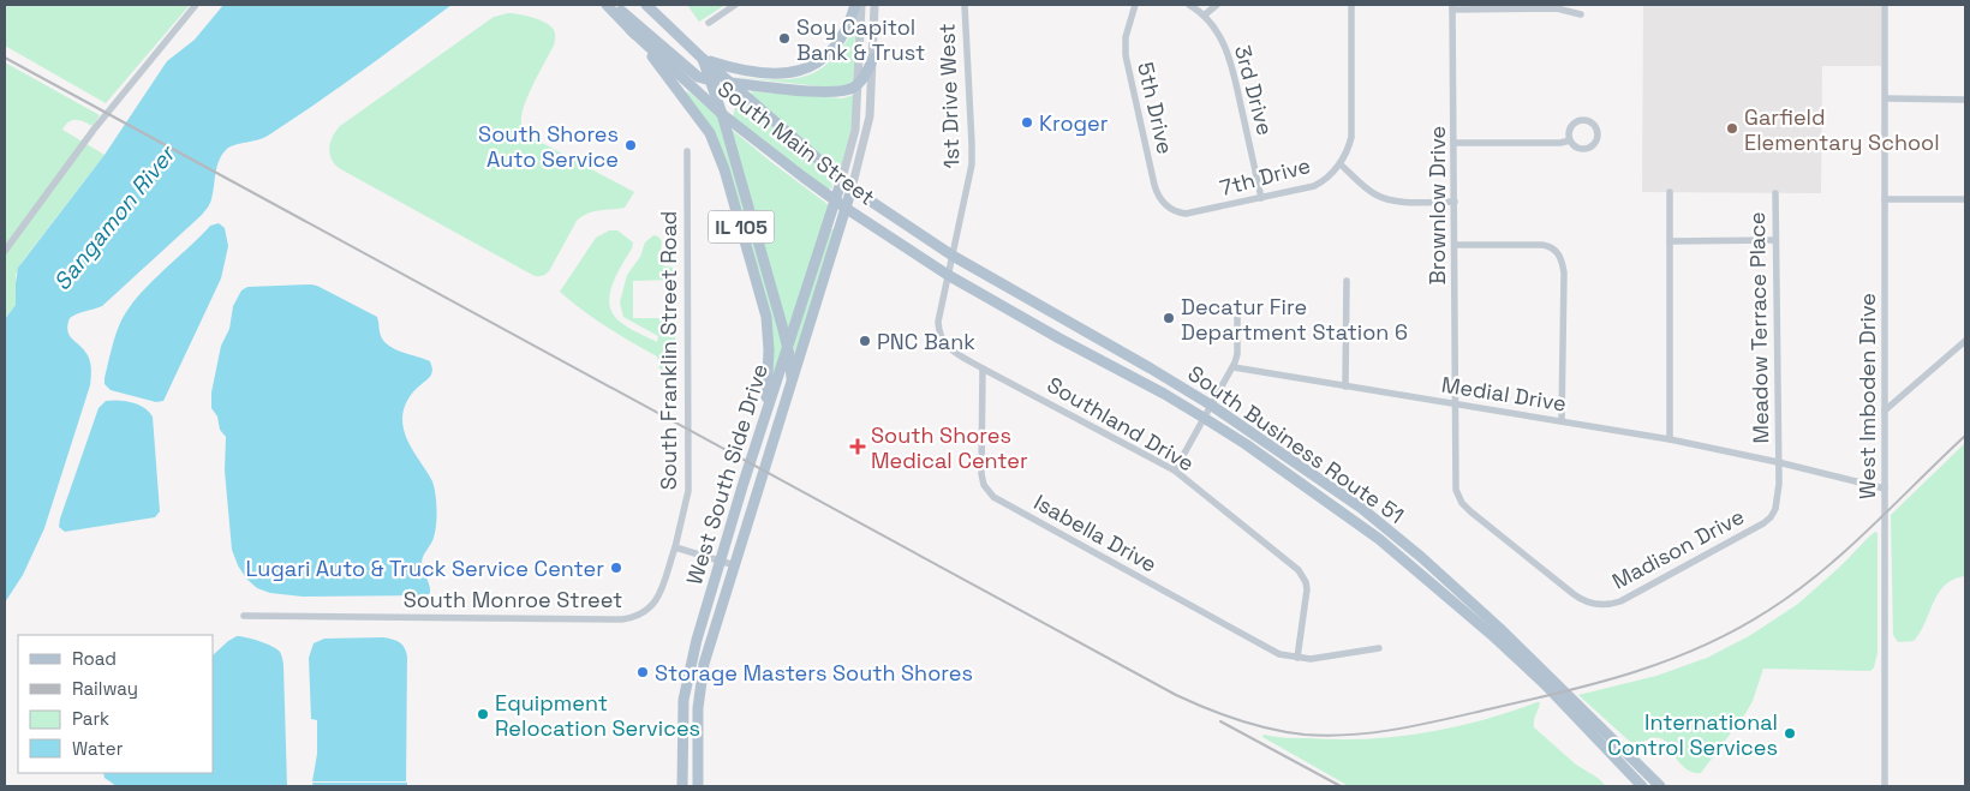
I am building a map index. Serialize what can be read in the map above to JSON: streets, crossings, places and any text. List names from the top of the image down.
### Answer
{
  "streets": {
    "main road": [
      "South Main Street",
      "IL 105",
      "South Business Route 51",
      "West South Side Drive"
    ],
    "street": [
      "3rd Drive",
      "1st Drive West",
      "5th Drive",
      "7th Drive",
      "Brownlow Drive",
      "Meadow Terrace Place",
      "South Franklin Street Road",
      "Medial Drive",
      "West Imboden Drive",
      "Southland Drive",
      "Isabella Drive",
      "Madison Drive",
      "South Monroe Street"
    ]
  },
  "crossings": [
    ["3rd Drive", "7th Drive"],
    ["1st Drive West", "South Main Street"],
    ["1st Drive West", "Southland Drive"],
    ["1st Drive West", "South Business Route 51"],
    ["5th Drive", "7th Drive"],
    ["South Main Street", "IL 105"],
    ["South Main Street", "Southland Drive"],
    ["South Main Street", "South Business Route 51"],
    ["South Main Street", "West South Side Drive"],
    ["Brownlow Drive", "Medial Drive"],
    ["Brownlow Drive", "Madison Drive"],
    ["IL 105", "West South Side Drive"],
    ["Meadow Terrace Place", "Medial Drive"],
    ["Meadow Terrace Place", "Madison Drive"],
    ["South Franklin Street Road", "South Monroe Street"],
    ["Medial Drive", "West Imboden Drive"],
    ["Medial Drive", "Madison Drive"],
    ["Southland Drive", "South Business Route 51"],
    ["Southland Drive", "Isabella Drive"]
  ],
  "water": ["Sangamon River"],
  "places": {
    "other": [
      "Soy Capitol Bank & Trust",
      "Kroger",
      "Garfield Elementary School",
      "South Shores Auto Service",
      "Decatur Fire Department Station 6",
      "PNC Bank",
      "Lugari Auto & Truck Service Center",
      "Storage Masters South Shores",
      "Equipment Relocation Services",
      "International Control Services"
    ],
    "health": ["South Shores Medical Center"]
  },
  "legend": [
    "Road",
    "Railway",
    "Park",
    "Water"
  ]
}
